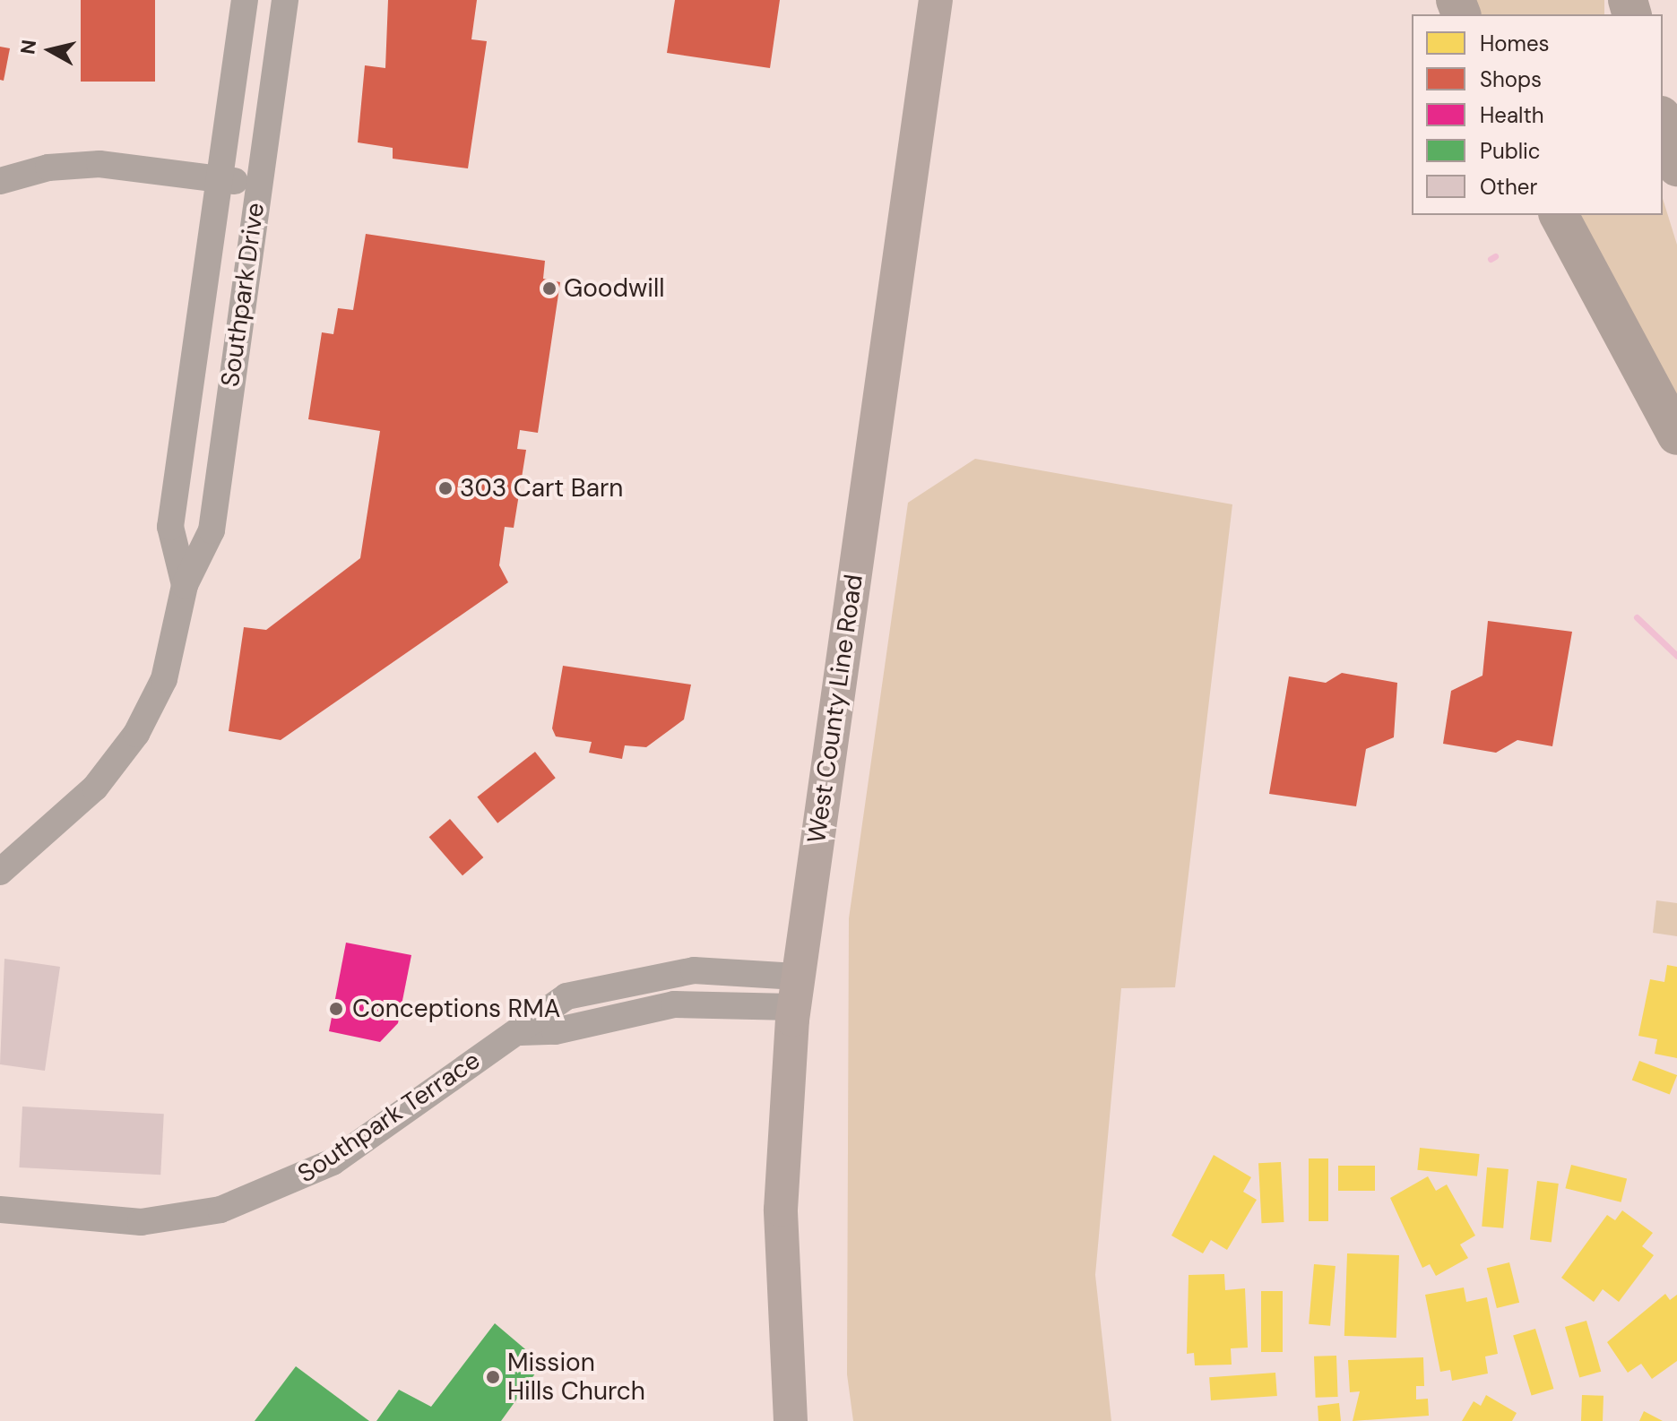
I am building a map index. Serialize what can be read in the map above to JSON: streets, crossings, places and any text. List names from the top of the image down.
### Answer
{
  "streets": {
    "main road": ["West County Line Road"],
    "street": ["Southpark Drive", "Southpark Terrace"]
  },
  "crossings": [
    ["West County Line Road", "Southpark Terrace"]
  ],
  "places": [
    "Goodwill",
    "303 Cart Barn",
    "Conceptions RMA",
    "Mission Hills Church"
  ],
  "legend": [
    "Homes",
    "Shops",
    "Health",
    "Public",
    "Other"
  ],
  "north": "left"
}
